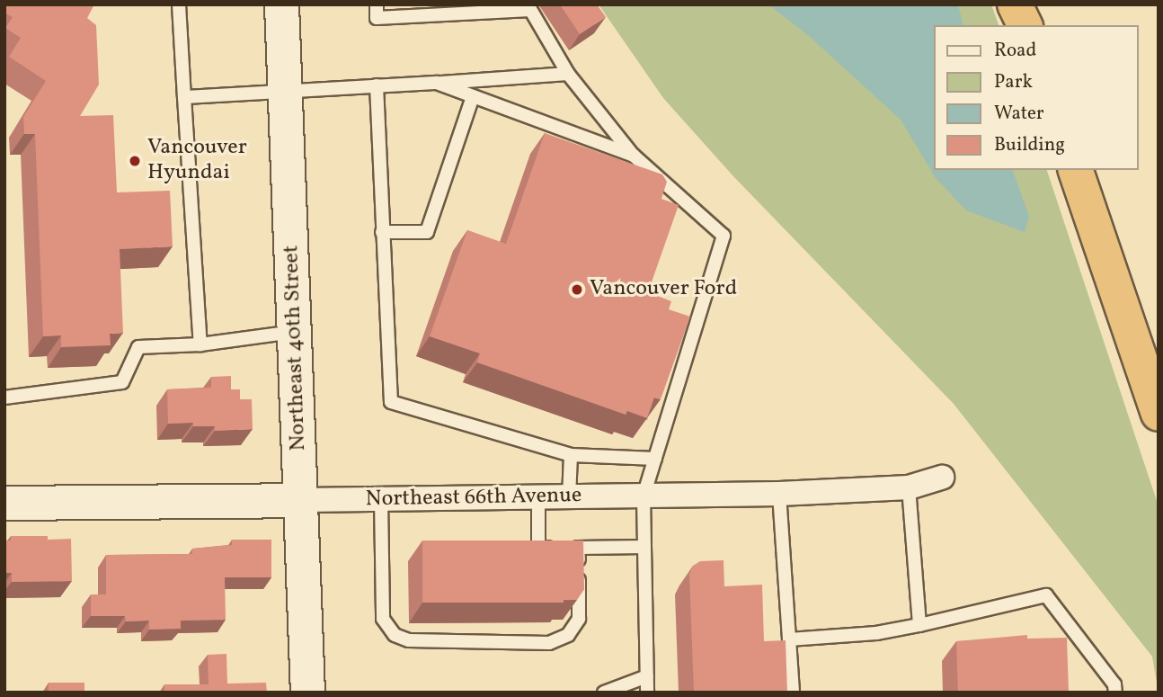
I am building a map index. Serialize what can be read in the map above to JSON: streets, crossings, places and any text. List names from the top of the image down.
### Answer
{
  "streets": {
    "street": ["Northeast 40th Street", "Northeast 66th Avenue"]
  },
  "crossings": [
    ["Northeast 40th Street", "Northeast 66th Avenue"]
  ],
  "places": ["Vancouver Hyundai", "Vancouver Ford"],
  "legend": [
    "Road",
    "Park",
    "Water",
    "Building"
  ]
}
